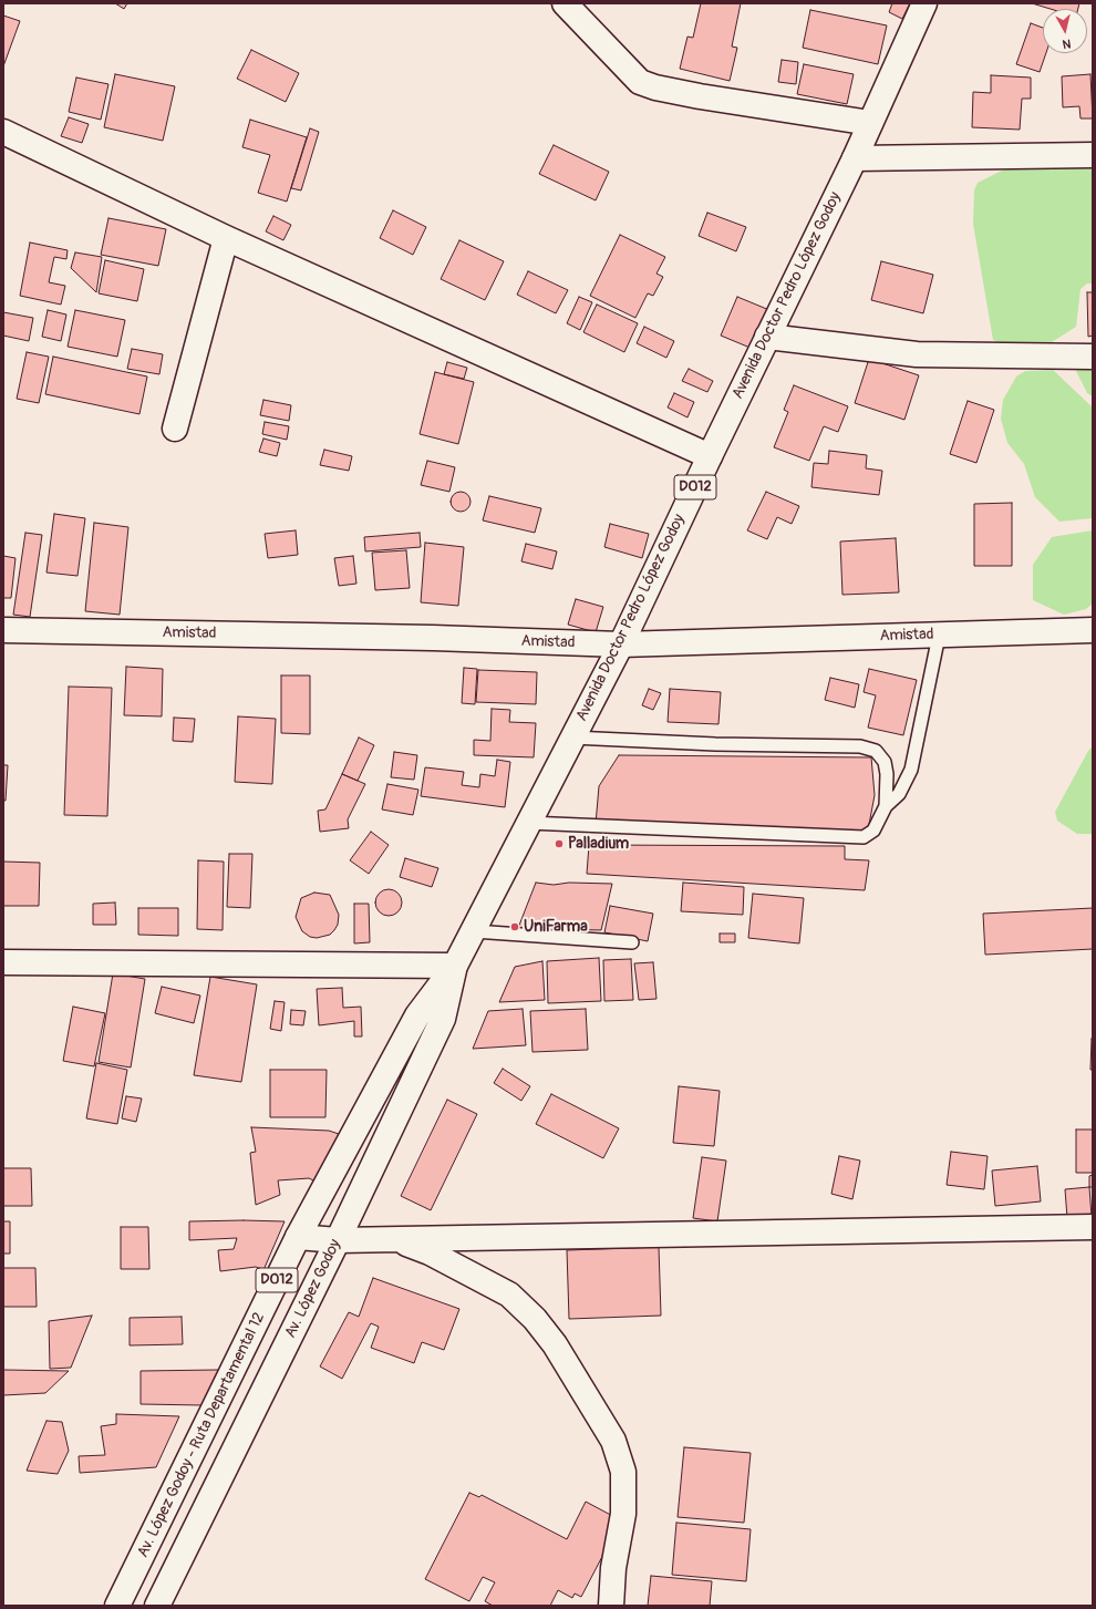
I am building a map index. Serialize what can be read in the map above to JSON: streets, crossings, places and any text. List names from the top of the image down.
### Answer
{
  "streets": {
    "street": [
      "Avenida Doctor Pedro López Godoy",
      "D012",
      "Amistad",
      "Av. López Godoy",
      "Av. López Godoy - Ruta Departamental 12"
    ]
  },
  "crossings": [
    ["Avenida Doctor Pedro López Godoy", "Amistad"],
    ["Avenida Doctor Pedro López Godoy", "Av. López Godoy"],
    ["Avenida Doctor Pedro López Godoy", "Av. López Godoy - Ruta Departamental 12"],
    ["Av. López Godoy", "Av. López Godoy - Ruta Departamental 12"]
  ],
  "places": ["Palladium", "UniFarma"],
  "north": "bottom"
}
